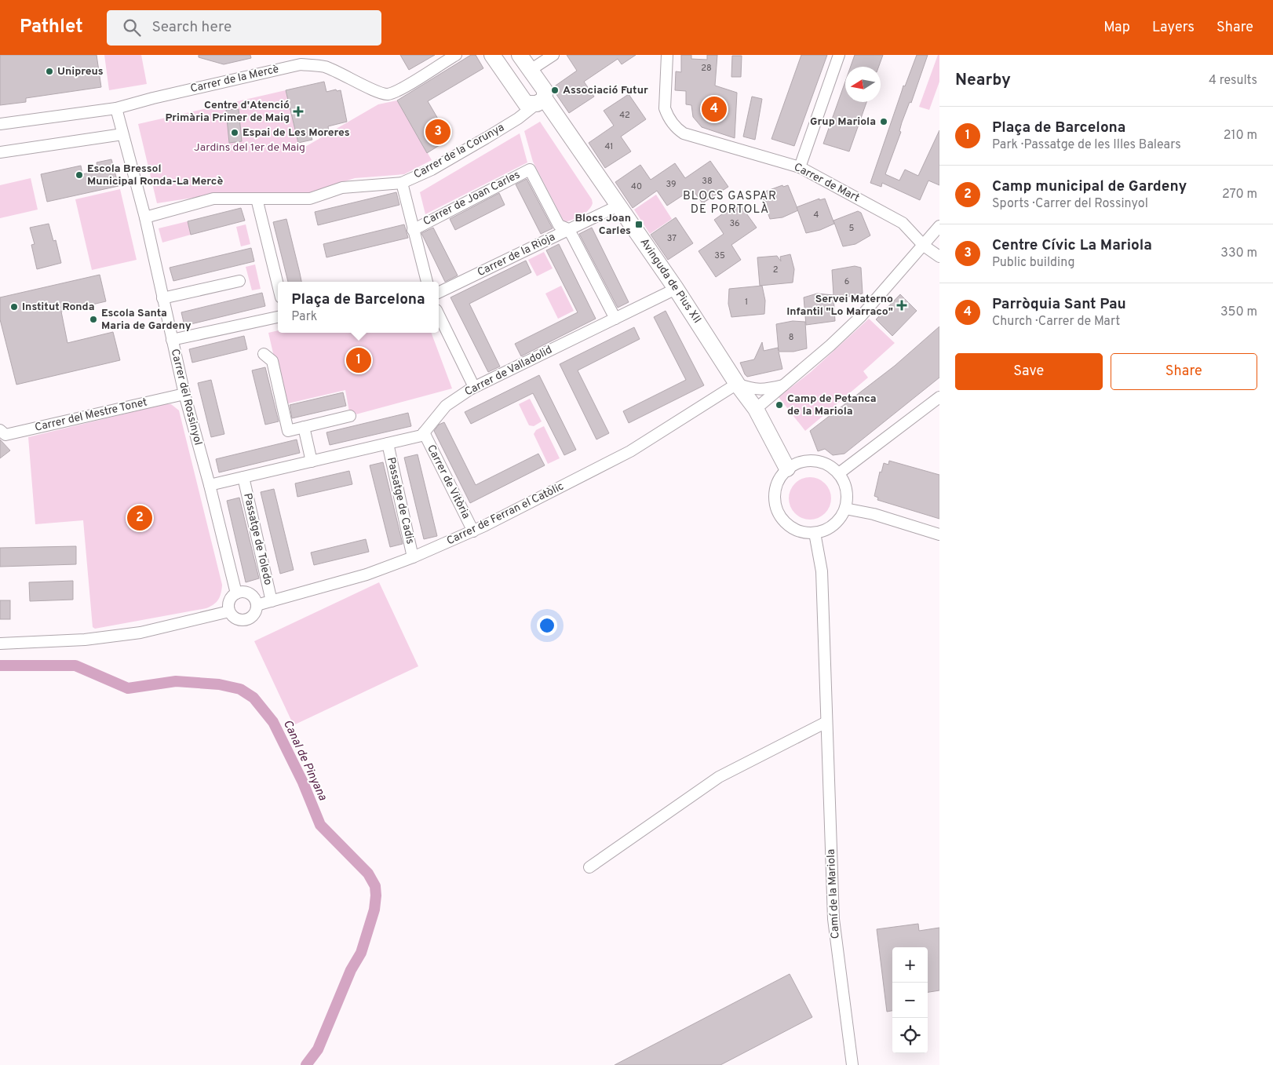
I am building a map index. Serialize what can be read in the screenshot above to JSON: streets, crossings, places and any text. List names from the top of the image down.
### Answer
{
  "streets": {
    "street": [
      "Carrer de la Mercè",
      "Carrer de la Corunya",
      "Carrer de Mart",
      "Carrer de Joan Carles",
      "Carrer de la Rioja",
      "Avinguda de Pius XII",
      "Carrer de Valladolid",
      "Carrer del Rossinyol",
      "Carrer del Mestre Tonet",
      "Carrer de Vitòria",
      "Passatge de Cadis",
      "Carrer de Ferran el Catòlic",
      "Passatge de Toledo",
      "Camí de la Mariola"
    ]
  },
  "crossings": [
    ["Carrer de la Mercè", "Carrer del Rossinyol"],
    ["Carrer de la Corunya", "Avinguda de Pius XII"],
    ["Carrer de la Corunya", "Carrer del Rossinyol"],
    ["Carrer de Joan Carles", "Carrer de la Rioja"],
    ["Carrer de la Rioja", "Avinguda de Pius XII"],
    ["Avinguda de Pius XII", "Carrer de Valladolid"],
    ["Avinguda de Pius XII", "Carrer de Ferran el Catòlic"],
    ["Avinguda de Pius XII", "Camí de la Mariola"],
    ["Carrer de Valladolid", "Carrer del Rossinyol"],
    ["Carrer de Valladolid", "Carrer de Vitòria"],
    ["Carrer de Valladolid", "Passatge de Cadis"],
    ["Carrer de Valladolid", "Passatge de Toledo"],
    ["Carrer del Rossinyol", "Carrer del Mestre Tonet"],
    ["Carrer del Rossinyol", "Carrer de Ferran el Catòlic"],
    ["Carrer de Vitòria", "Carrer de Ferran el Catòlic"],
    ["Passatge de Cadis", "Carrer de Ferran el Catòlic"],
    ["Carrer de Ferran el Catòlic", "Passatge de Toledo"]
  ],
  "districts": ["BLOCS GASPAR DE PORTOLÀ"],
  "water": ["Canal de Pinyana"],
  "parks": ["Jardins del 1er de Maig"],
  "places": {
    "other": [
      "Unipreus",
      "Associació Futur",
      "Grup Mariola",
      "Espai de Les Moreres",
      "Escola Bressol Municipal Ronda-La Mercè",
      "Institut Ronda",
      "Escola Santa Maria de Gardeny",
      "Camp de Petanca de la Mariola"
    ],
    "health": ["Centre d'Atenció Primària Primer de Maig", "Servei Materno Infantil \"Lo Marraco\""],
    "transit": ["Blocs Joan Carles"]
  },
  "house_numbers": [
    "28",
    "42",
    "41",
    "38",
    "39",
    "40",
    "4",
    "36",
    "5",
    "37",
    "35",
    "2",
    "6",
    "1",
    "8"
  ],
  "north": "left",
  "page": {
    "header": "Pathlet",
    "search": "Search here",
    "nav": ["Map", "Layers", "Share"],
    "heading": ["Nearby", "4 results"],
    "pins": [
      "4",
      "3",
      "1",
      "2"
    ],
    "list": [
      {
        "mark": "1",
        "name": "Plaça de Barcelona",
        "note": "Park · Passatge de les Illes Balears",
        "value": "210 m"
      },
      {
        "mark": "2",
        "name": "Camp municipal de Gardeny",
        "note": "Sports · Carrer del Rossinyol",
        "value": "270 m"
      },
      {
        "mark": "3",
        "name": "Centre Cívic La Mariola",
        "note": "Public building",
        "value": "330 m"
      },
      {
        "mark": "4",
        "name": "Parròquia Sant Pau",
        "note": "Church · Carrer de Mart",
        "value": "350 m"
      }
    ],
    "popup": ["Plaça de Barcelona", "Park"],
    "buttons": ["Save", "Share"],
    "map_buttons": ["+", "−"]
  }
}
